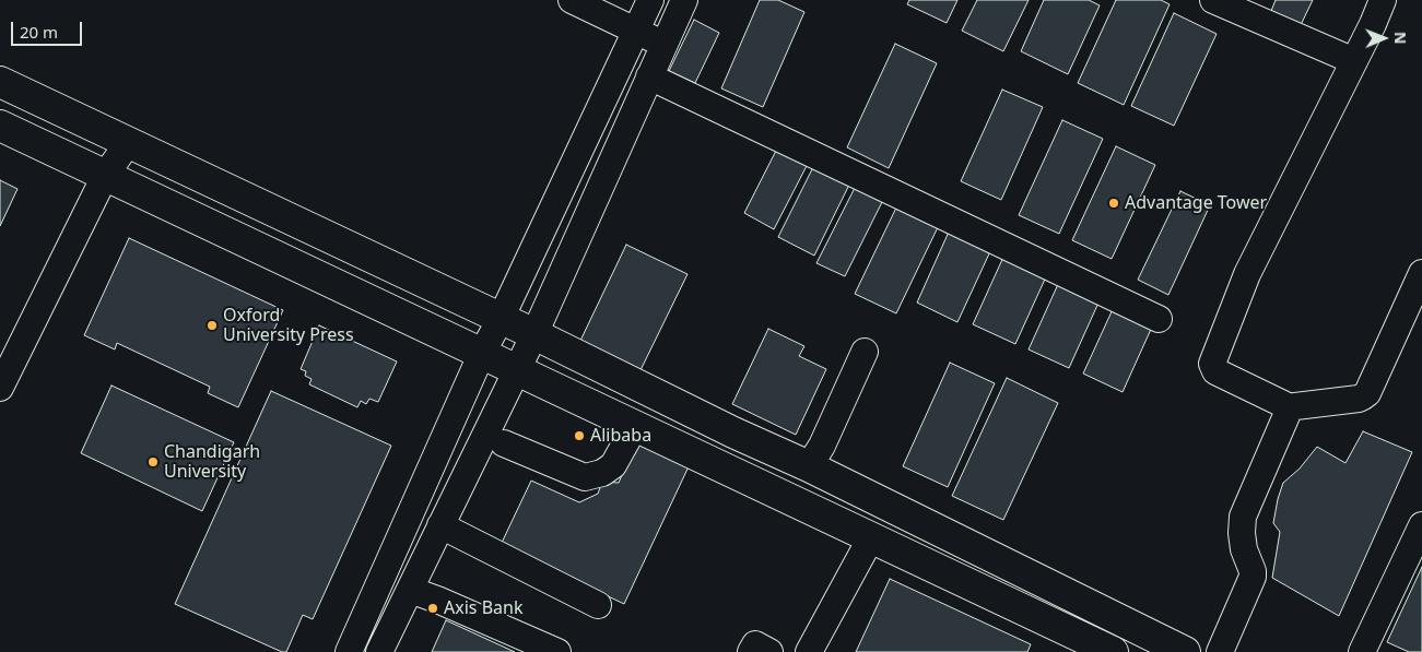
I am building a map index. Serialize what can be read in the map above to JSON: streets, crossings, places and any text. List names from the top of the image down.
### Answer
{
  "places": [
    "Advantage Tower",
    "Oxford University Press",
    "Alibaba",
    "Chandigarh University",
    "Axis Bank"
  ],
  "scale_bar": "20 m",
  "north": "right"
}
